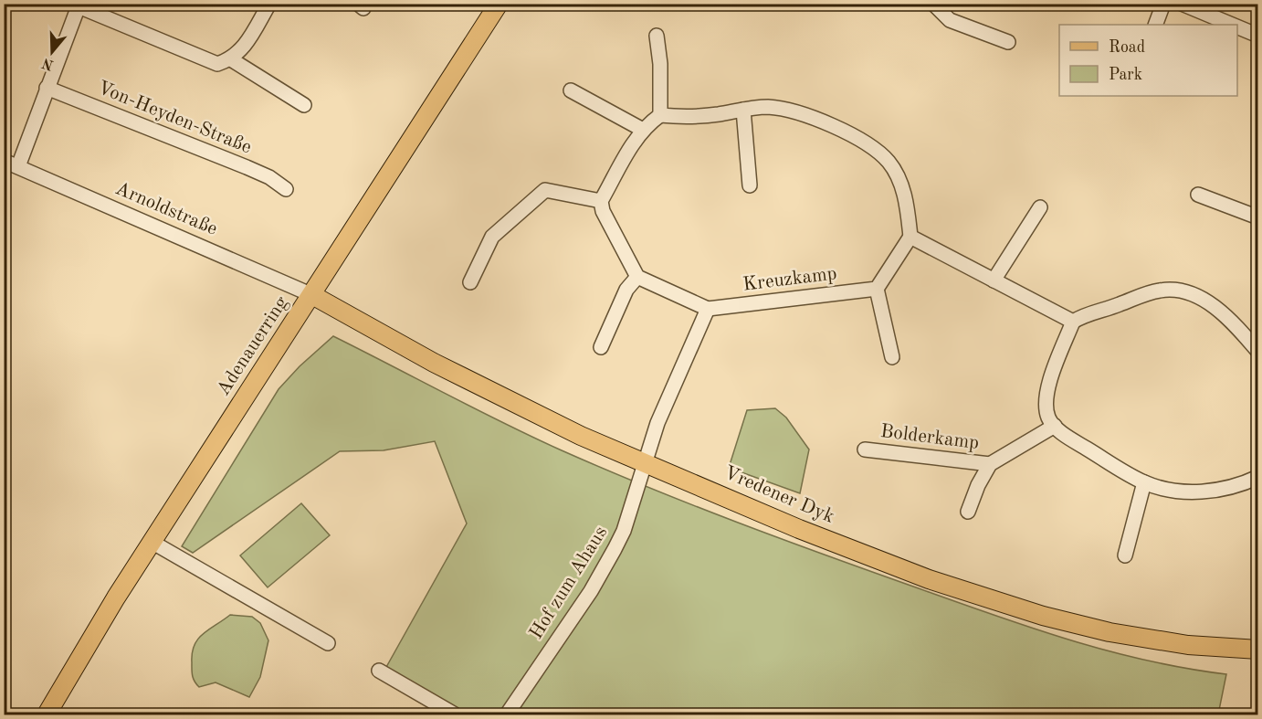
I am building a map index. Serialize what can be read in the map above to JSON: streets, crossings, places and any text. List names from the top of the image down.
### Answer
{
  "streets": {
    "main road": ["Adenauerring", "Vredener Dyk"],
    "street": [
      "Von-Heyden-Straße",
      "Arnoldstraße",
      "Kreuzkamp",
      "Bolderkamp",
      "Hof zum Ahaus"
    ]
  },
  "crossings": [
    ["Arnoldstraße", "Adenauerring"],
    ["Arnoldstraße", "Vredener Dyk"],
    ["Adenauerring", "Vredener Dyk"],
    ["Vredener Dyk", "Hof zum Ahaus"]
  ],
  "legend": ["Road", "Park"],
  "north": "bottom"
}
